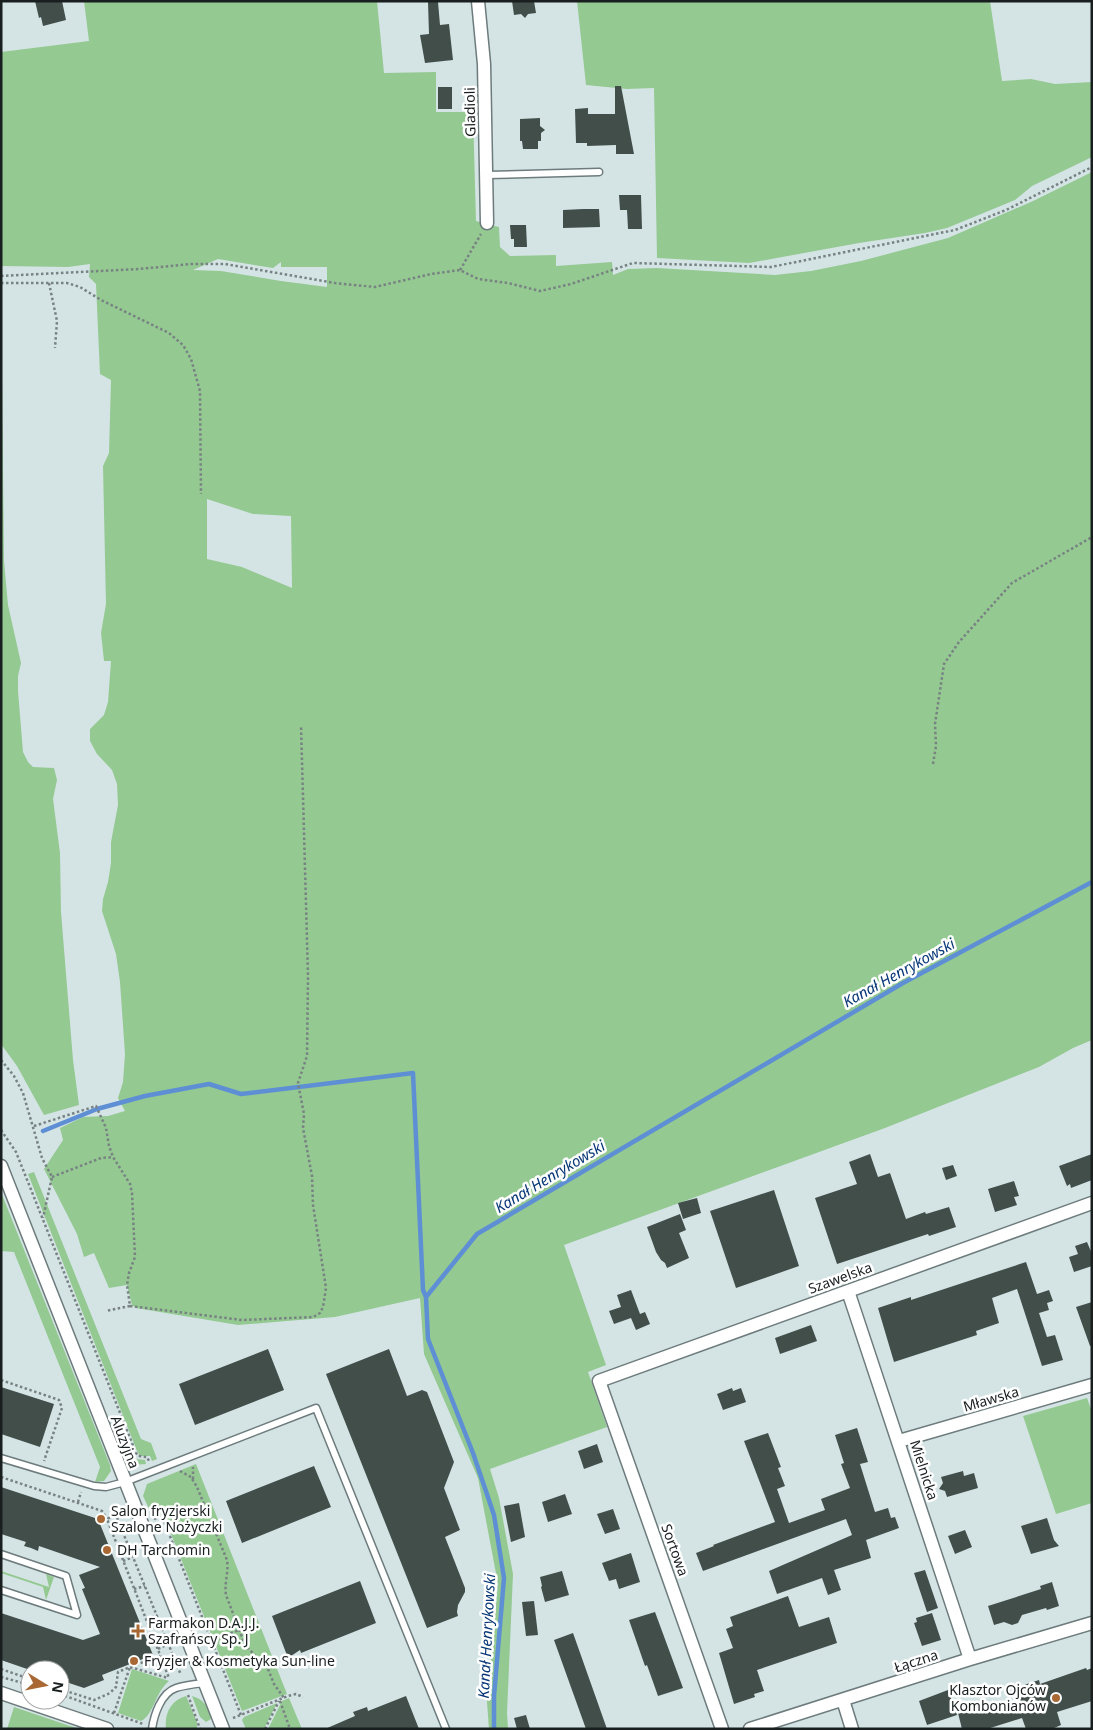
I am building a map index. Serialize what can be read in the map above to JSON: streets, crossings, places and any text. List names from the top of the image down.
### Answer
{
  "streets": {
    "street": [
      "Gladioli",
      "Szawelska",
      "Mławska",
      "Aluzyjna",
      "Mielnicka",
      "Sortowa",
      "Łączna"
    ]
  },
  "crossings": [
    ["Szawelska", "Mielnicka"],
    ["Szawelska", "Sortowa"],
    ["Mławska", "Mielnicka"],
    ["Mielnicka", "Łączna"]
  ],
  "water": ["Kanał Henrykowski"],
  "places": {
    "other": [
      "Salon fryzjerski Szalone Nożyczki",
      "DH Tarchomin",
      "Fryzjer & Kosmetyka Sun-line",
      "Klasztor Ojców Kombonianów"
    ],
    "health": ["Farmakon D.A.J.J. Szafrańscy Sp. J"]
  },
  "north": "right"
}
